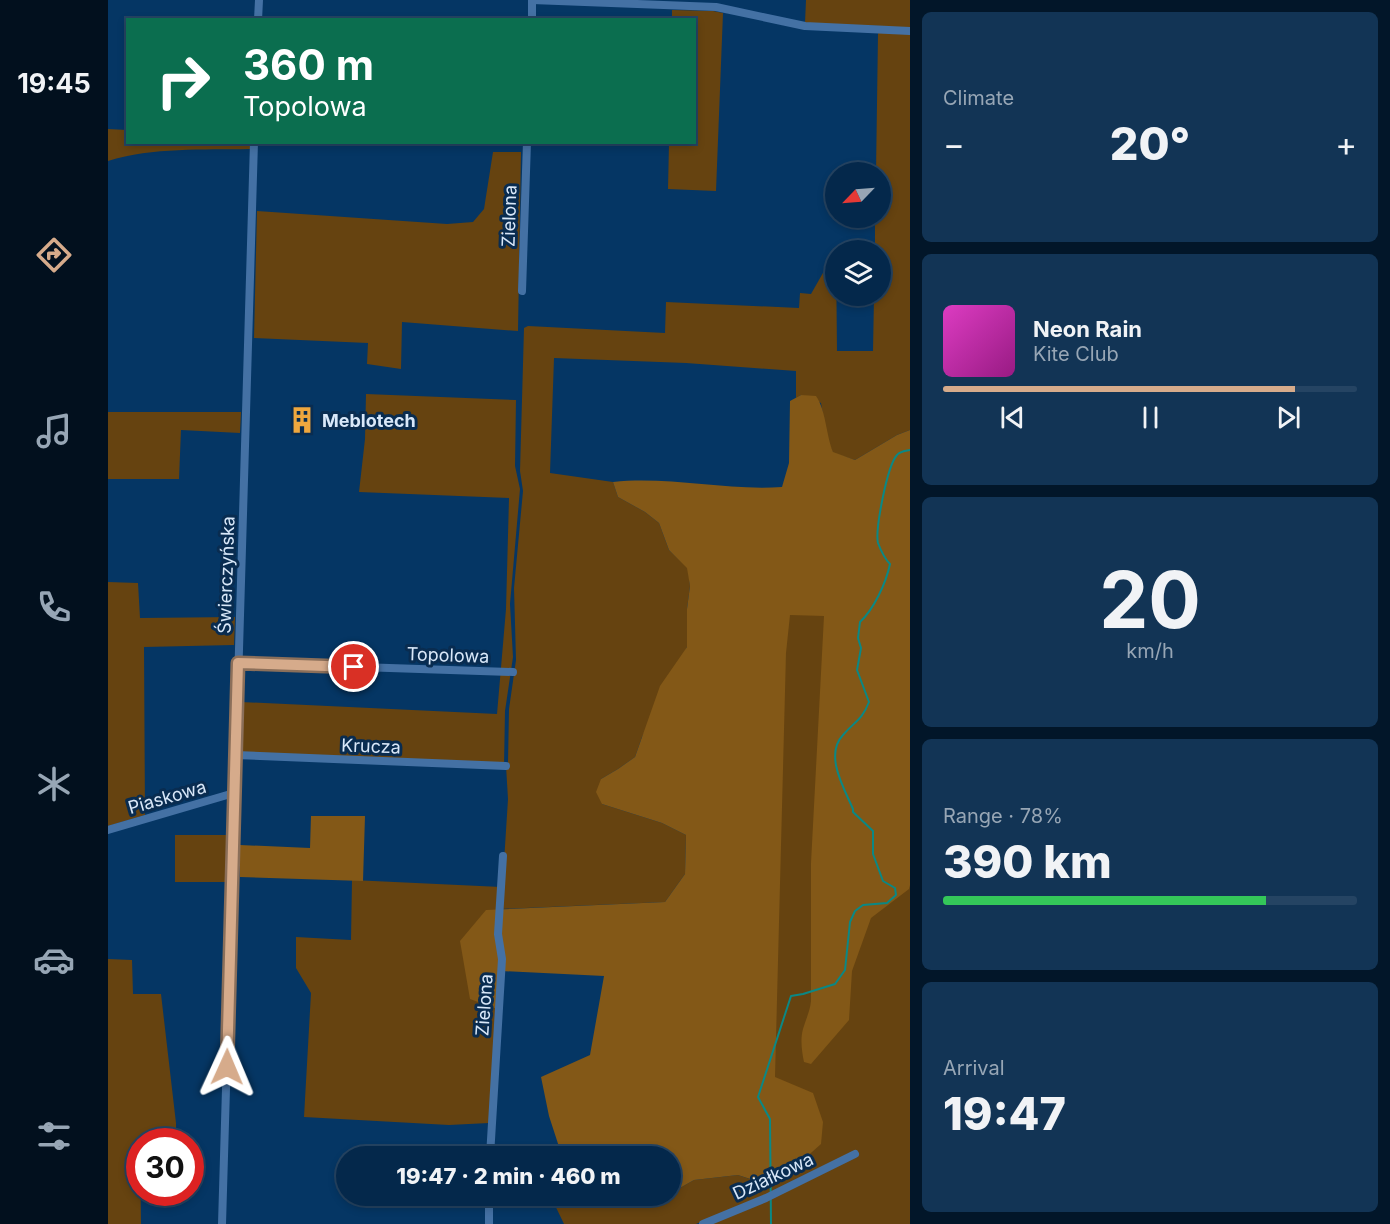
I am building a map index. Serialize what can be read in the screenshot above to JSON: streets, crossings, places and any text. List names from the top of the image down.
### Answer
{
  "streets": {
    "street": [
      "Zielona",
      "Świerczyńska",
      "Topolowa",
      "Krucza",
      "Piaskowa",
      "Działkowa"
    ]
  },
  "crossings": [
    ["Świerczyńska", "Topolowa"],
    ["Świerczyńska", "Krucza"],
    ["Świerczyńska", "Piaskowa"]
  ],
  "places": {
    "building": ["Meblotech"]
  },
  "north": "bottom left",
  "page": {
    "tabs": "19:45",
    "tile": [
      "Climate",
      ["20", "km/h"],
      ["Range · 78%", "390 km"],
      ["Arrival", "19:47"]
    ],
    "turn": ["360 m", "Topolowa"],
    "heat": ["−", "20°", "+"],
    "song": ["Neon Rain", "Kite Club"],
    "limit": "30",
    "trip": "19:47 · 2 min · 460 m"
  }
}
